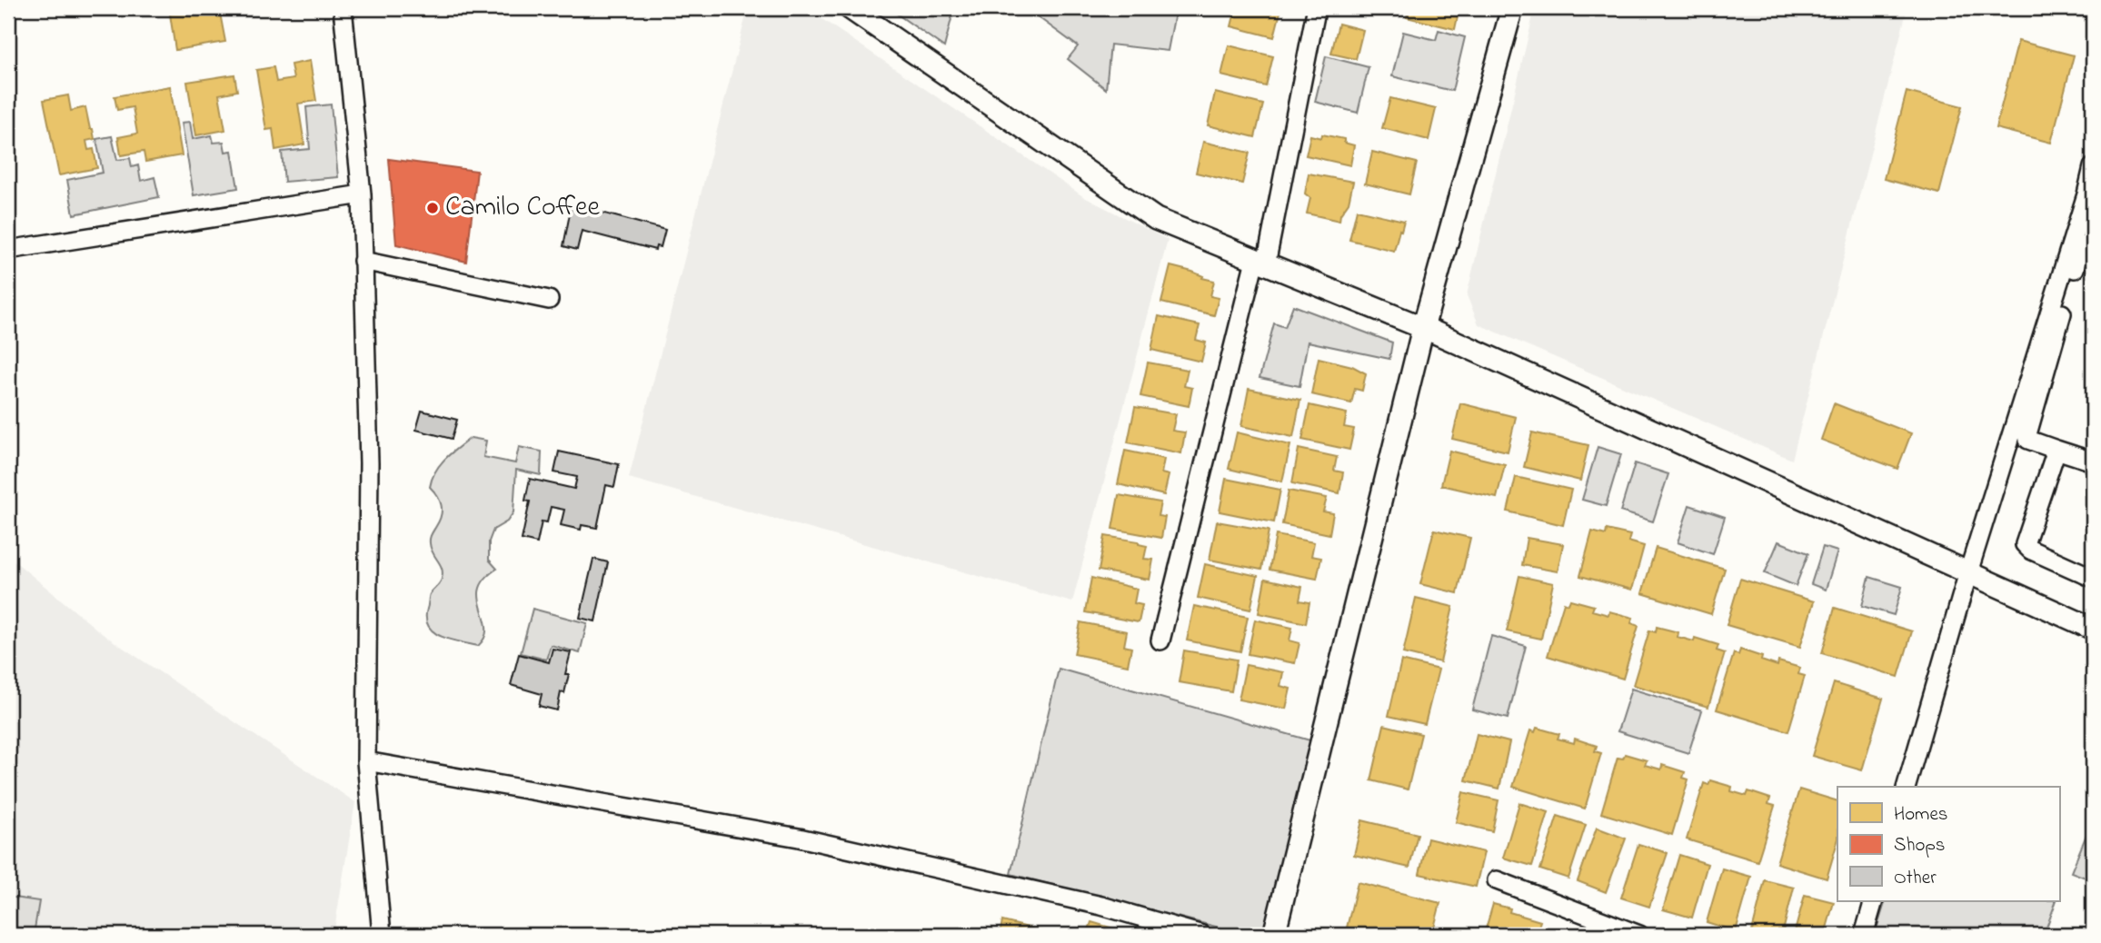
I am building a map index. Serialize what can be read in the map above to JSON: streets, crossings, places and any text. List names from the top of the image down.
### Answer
{
  "places": ["Camilo Coffee"],
  "legend": ["Homes", "Shops", "Other"]
}
